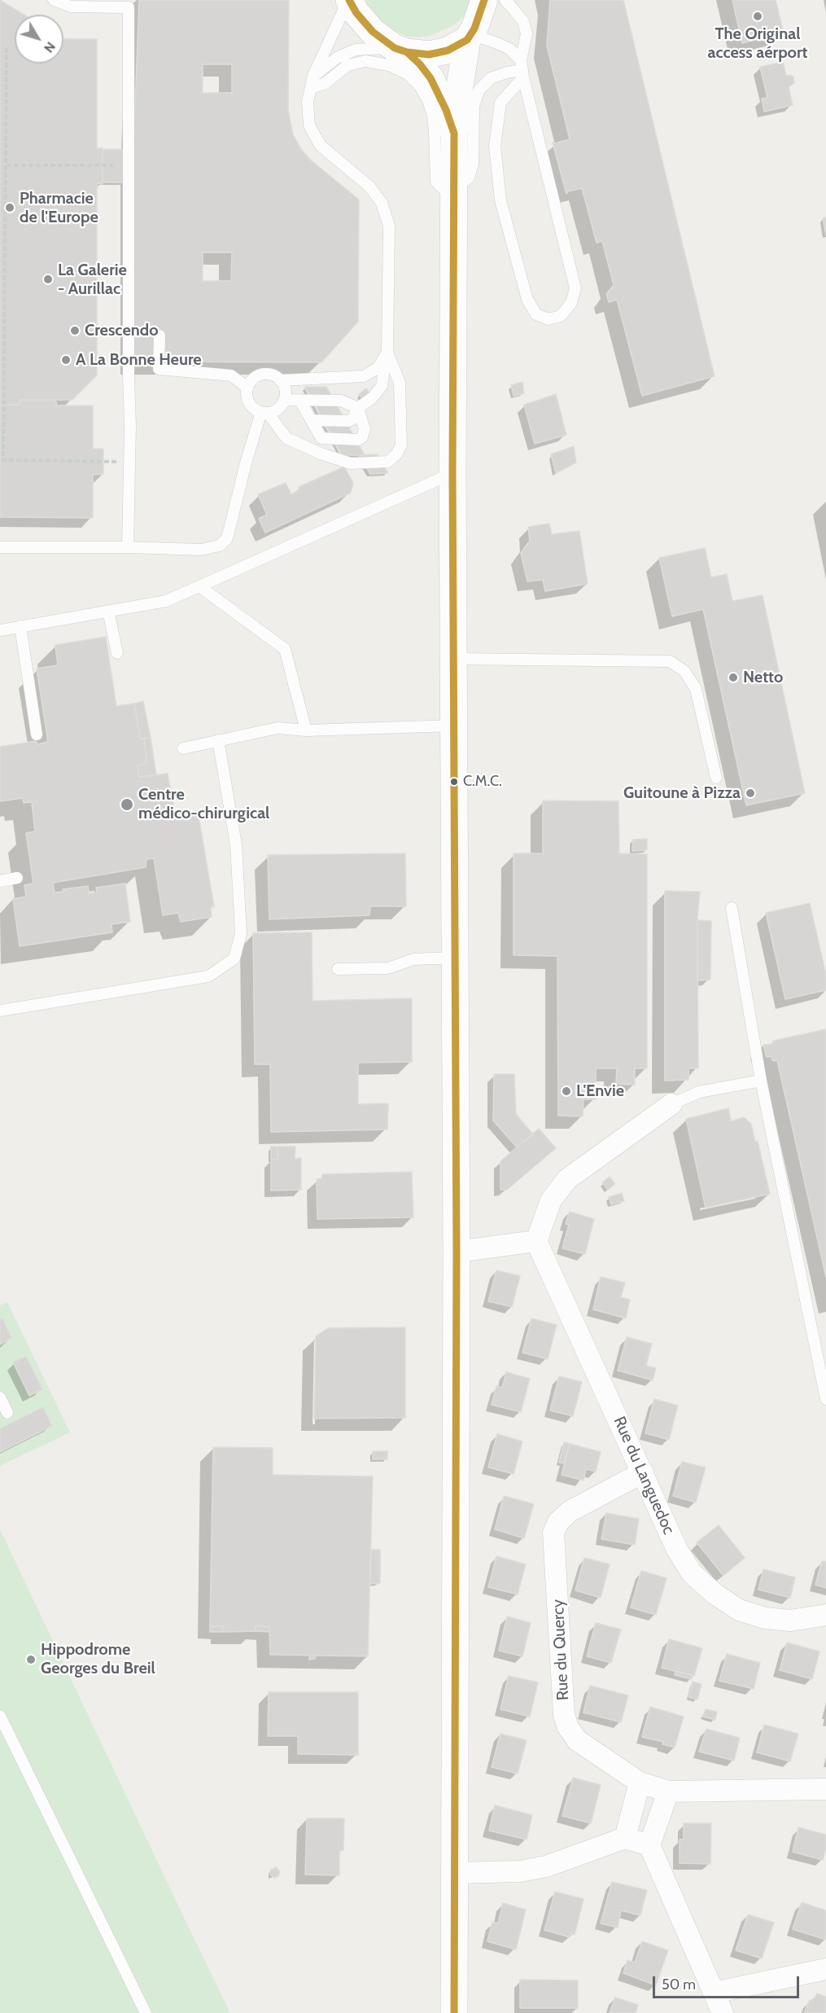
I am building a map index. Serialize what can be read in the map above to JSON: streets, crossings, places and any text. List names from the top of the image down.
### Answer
{
  "streets": {
    "street": ["Rue du Languedoc", "Rue du Quercy"]
  },
  "crossings": [
    ["Rue du Languedoc", "Rue du Quercy"]
  ],
  "places": [
    "The Original access aérport",
    "Pharmacie de l'Europe",
    "La Galerie - Aurillac",
    "Crescendo",
    "A La Bonne Heure",
    "Netto",
    "C.M.C.",
    "Guitoune à Pizza",
    "Centre médico-chirurgical",
    "L'Envie",
    "Hippodrome Georges du Breil"
  ],
  "scale_bar": "50 m",
  "north": "bottom right"
}
